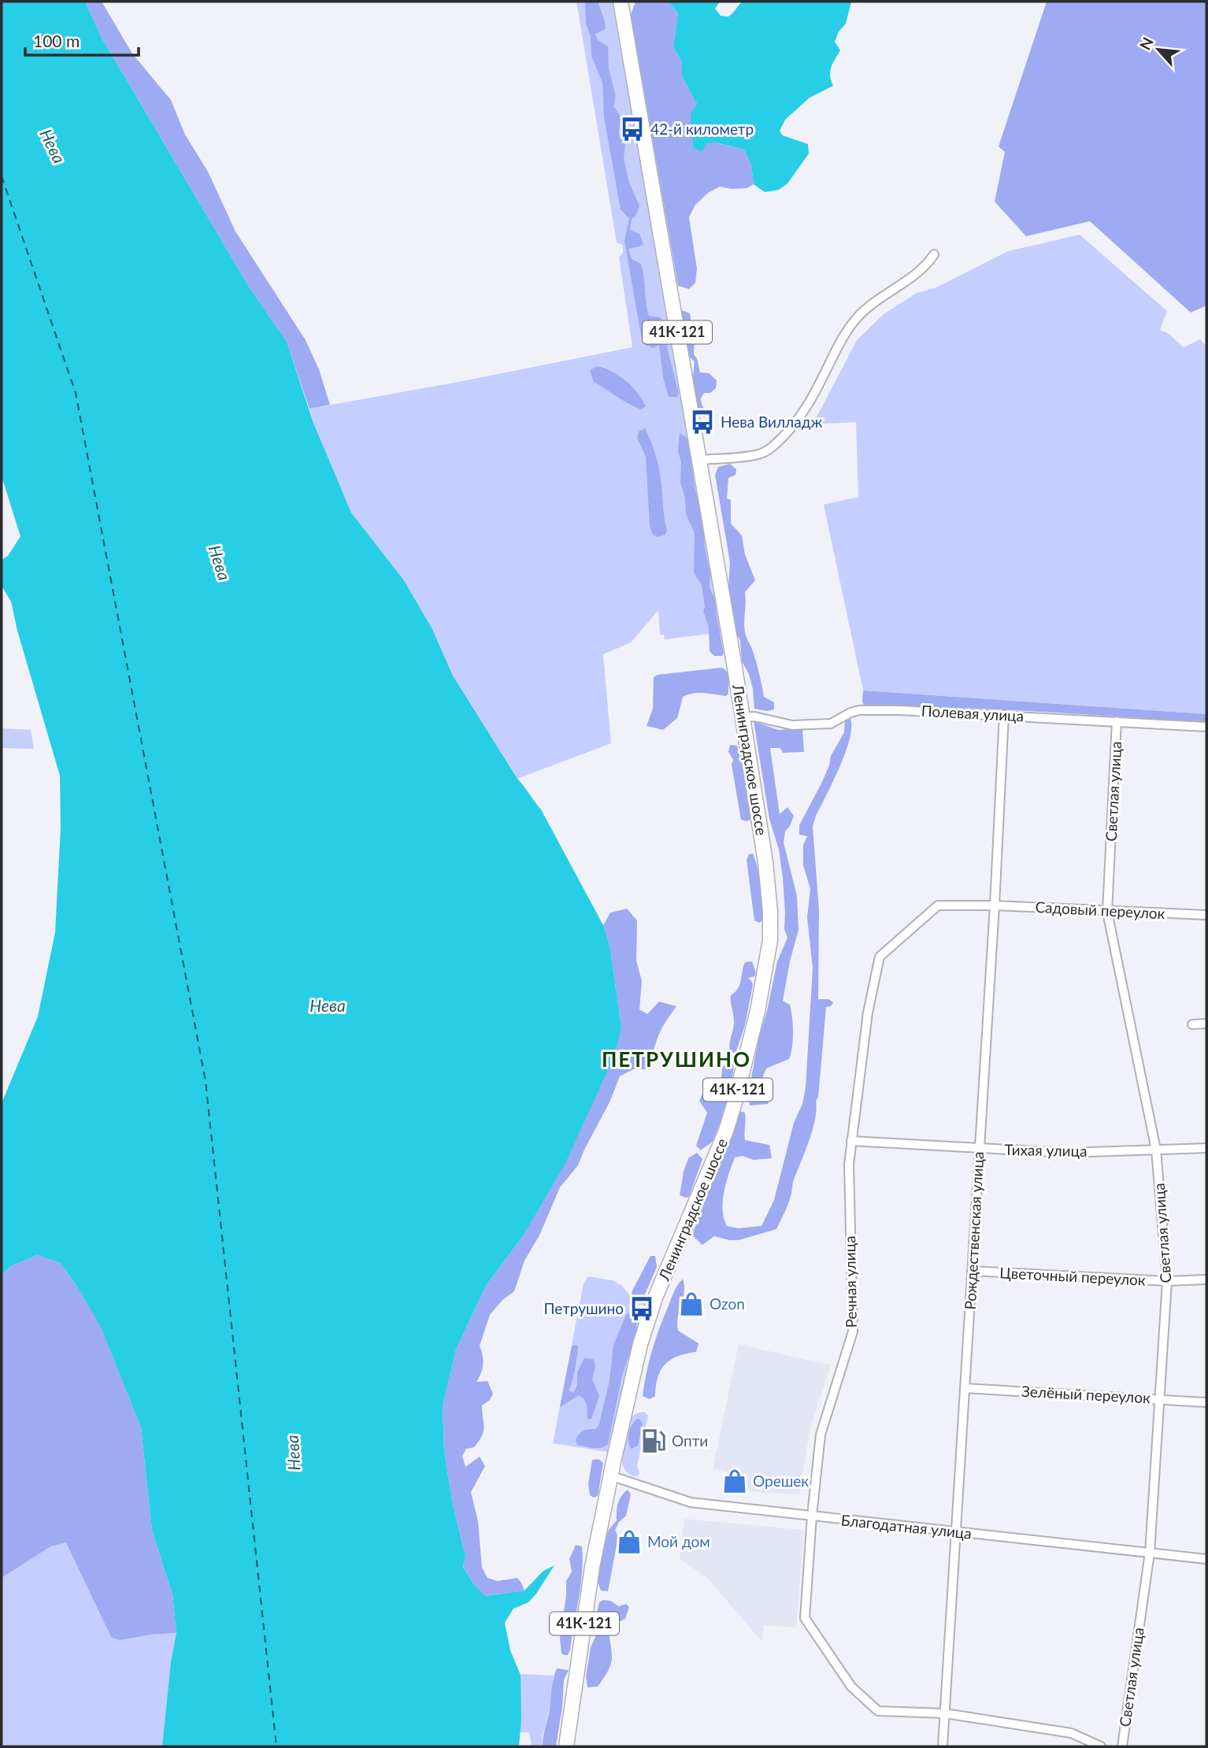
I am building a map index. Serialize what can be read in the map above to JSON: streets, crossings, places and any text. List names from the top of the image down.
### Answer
{
  "streets": {
    "main road": ["41К-121", "Ленинградское шоссе"],
    "street": [
      "Полевая улица",
      "Светлая улица",
      "Садовый переулок",
      "Тихая улица",
      "Рождественская улица",
      "Цветочный переулок",
      "Речная улица",
      "Зелёный переулок",
      "Благодатная улица"
    ]
  },
  "crossings": [
    ["Полевая улица", "Ленинградское шоссе"],
    ["Полевая улица", "Светлая улица"],
    ["Полевая улица", "Рождественская улица"],
    ["Ленинградское шоссе", "Благодатная улица"],
    ["Светлая улица", "Садовый переулок"],
    ["Светлая улица", "Тихая улица"],
    ["Светлая улица", "Цветочный переулок"],
    ["Светлая улица", "Зелёный переулок"],
    ["Светлая улица", "Благодатная улица"],
    ["Садовый переулок", "Рождественская улица"],
    ["Садовый переулок", "Речная улица"],
    ["Тихая улица", "Рождественская улица"],
    ["Тихая улица", "Речная улица"],
    ["Рождественская улица", "Цветочный переулок"],
    ["Рождественская улица", "Речная улица"],
    ["Рождественская улица", "Зелёный переулок"],
    ["Рождественская улица", "Благодатная улица"],
    ["Речная улица", "Благодатная улица"]
  ],
  "districts": ["ПЕТРУШИНО"],
  "water": ["Нева"],
  "places": {
    "bus stop": ["42-й километр", "Нева Вилладж", "Петрушино"],
    "shop": ["Ozon", "Орешек", "Мой дом"],
    "fuel station": ["Опти"]
  },
  "scale_bar": "100 m",
  "north": "top left"
}
